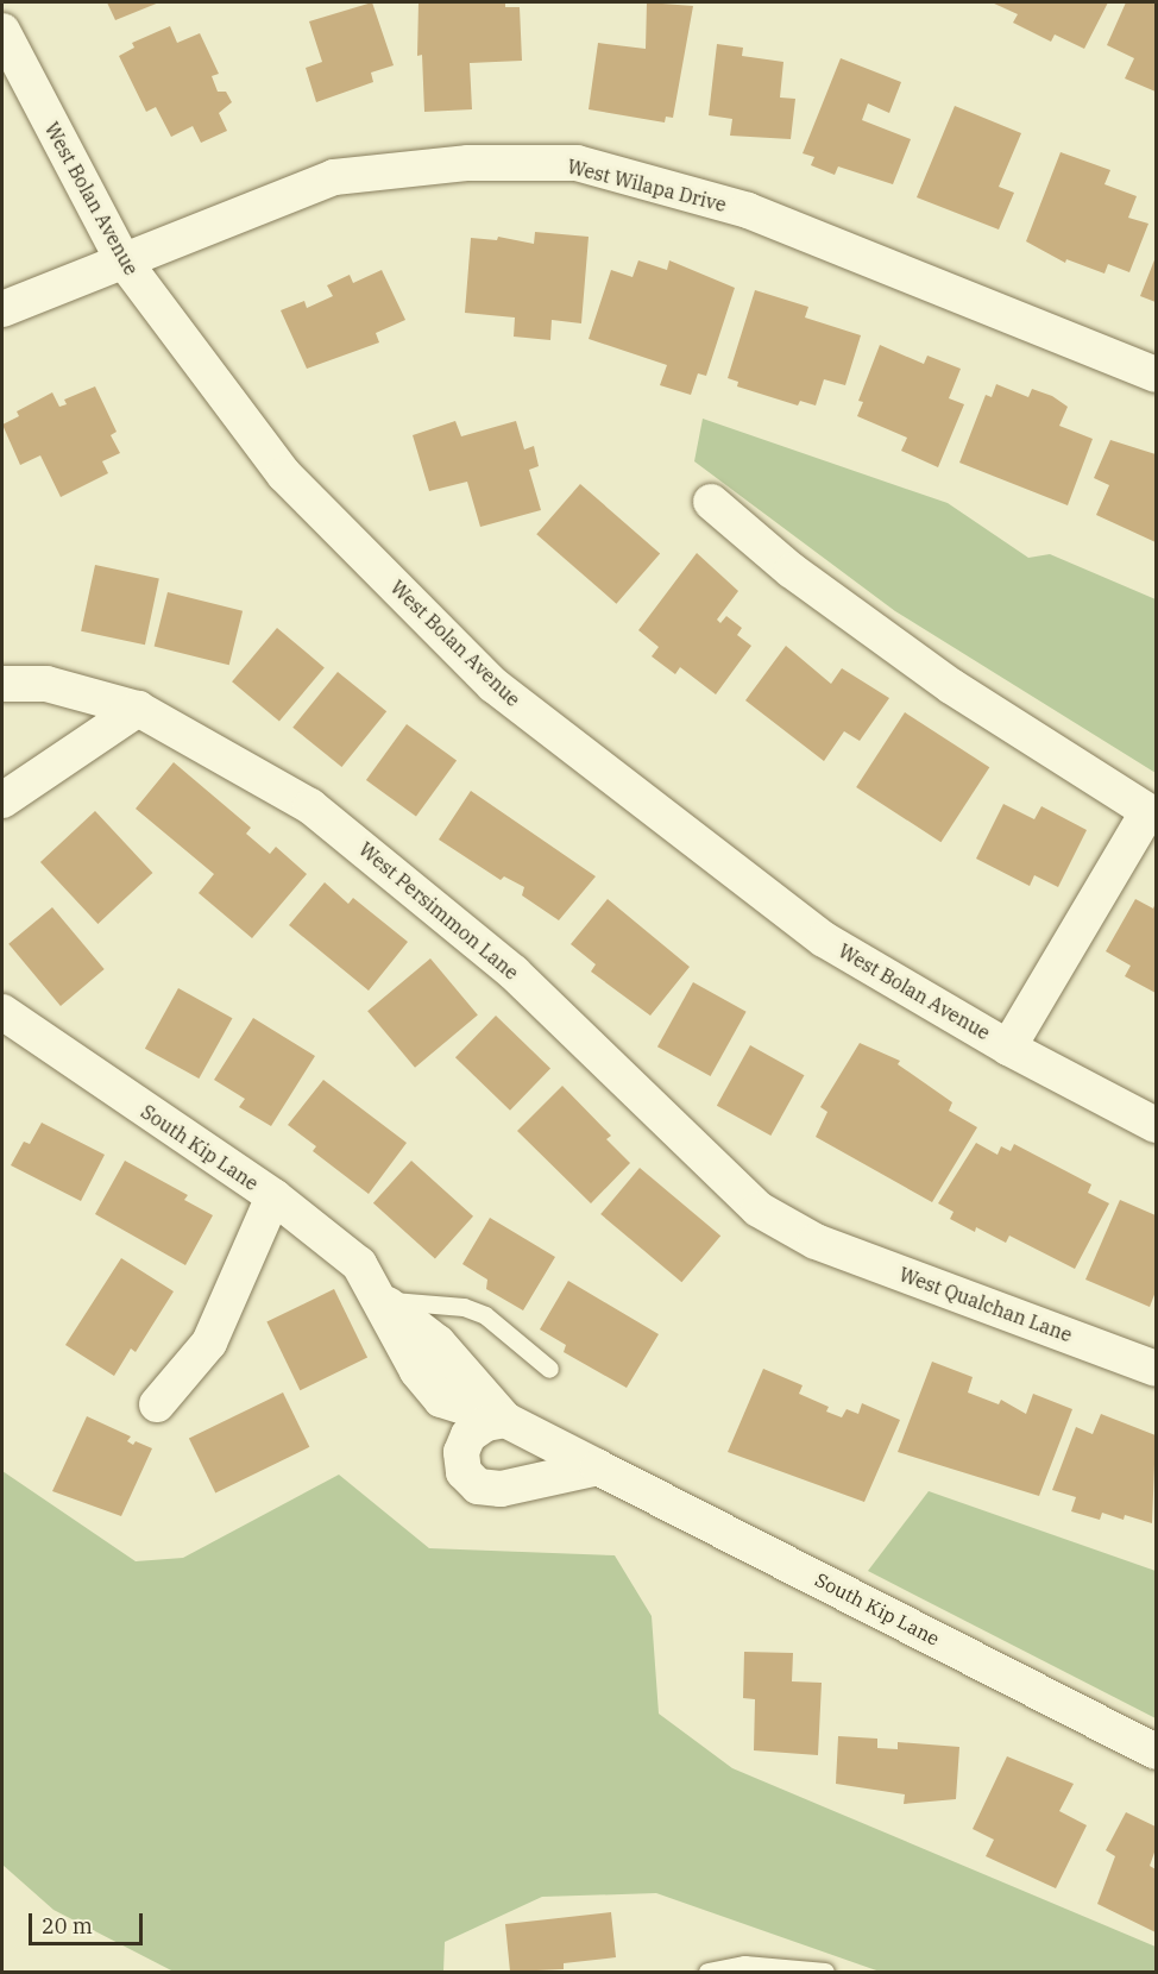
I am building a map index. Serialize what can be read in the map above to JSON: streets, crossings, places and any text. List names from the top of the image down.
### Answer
{
  "streets": {
    "street": [
      "West Wilapa Drive",
      "West Bolan Avenue",
      "West Persimmon Lane",
      "South Kip Lane",
      "West Qualchan Lane"
    ]
  },
  "crossings": [
    ["West Wilapa Drive", "West Bolan Avenue"],
    ["West Persimmon Lane", "West Qualchan Lane"]
  ],
  "scale_bar": "20 m"
}
